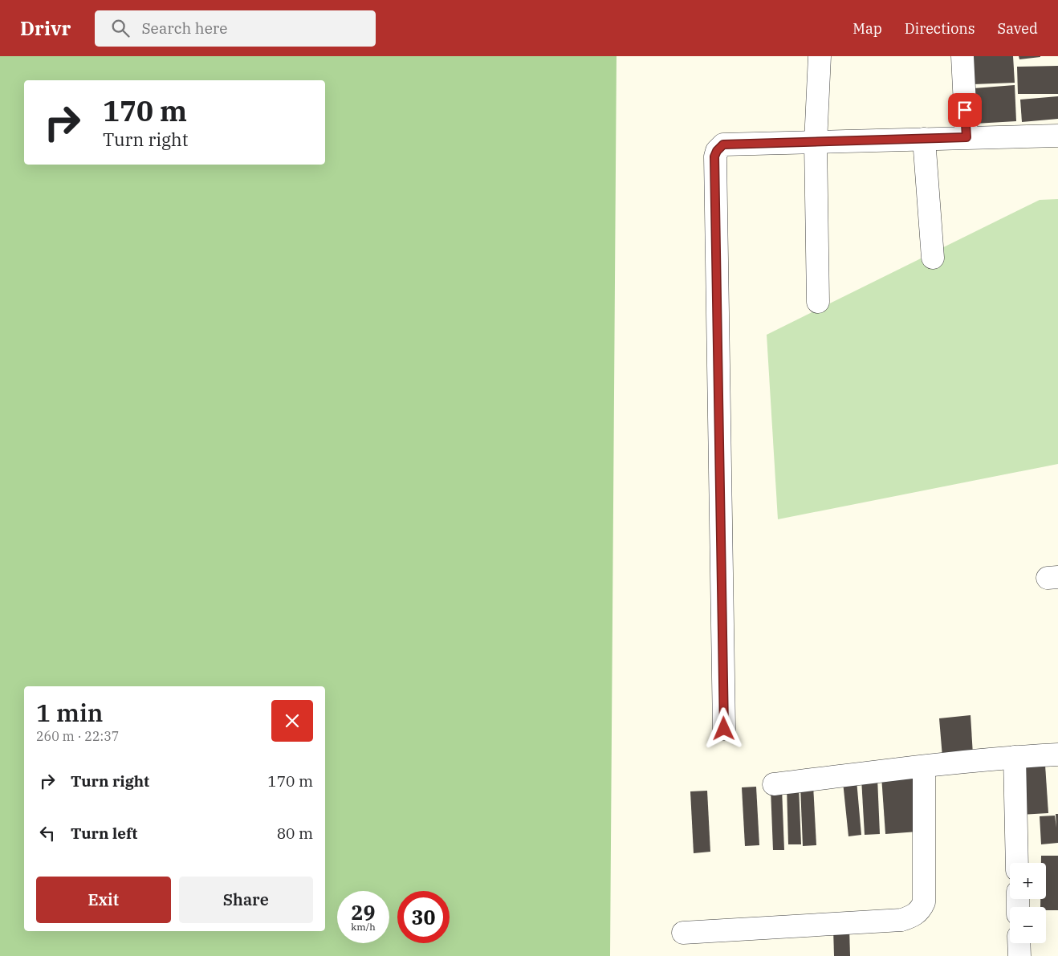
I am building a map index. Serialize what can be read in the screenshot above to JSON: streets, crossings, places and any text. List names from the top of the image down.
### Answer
{
  "page": {
    "header": "Drivr",
    "search": "Search here",
    "nav": ["Map", "Directions", "Saved"],
    "turn": ["170 m", "Turn right"],
    "heading": ["1 min", "260 m · 22:37"],
    "list": [
      {
        "name": "Turn right",
        "value": "170 m"
      },
      {
        "name": "Turn left",
        "value": "80 m"
      }
    ],
    "map_buttons": ["+", "−"],
    "buttons": ["Exit", "Share"],
    "speed": "29 km/h",
    "limit": "30"
  }
}
